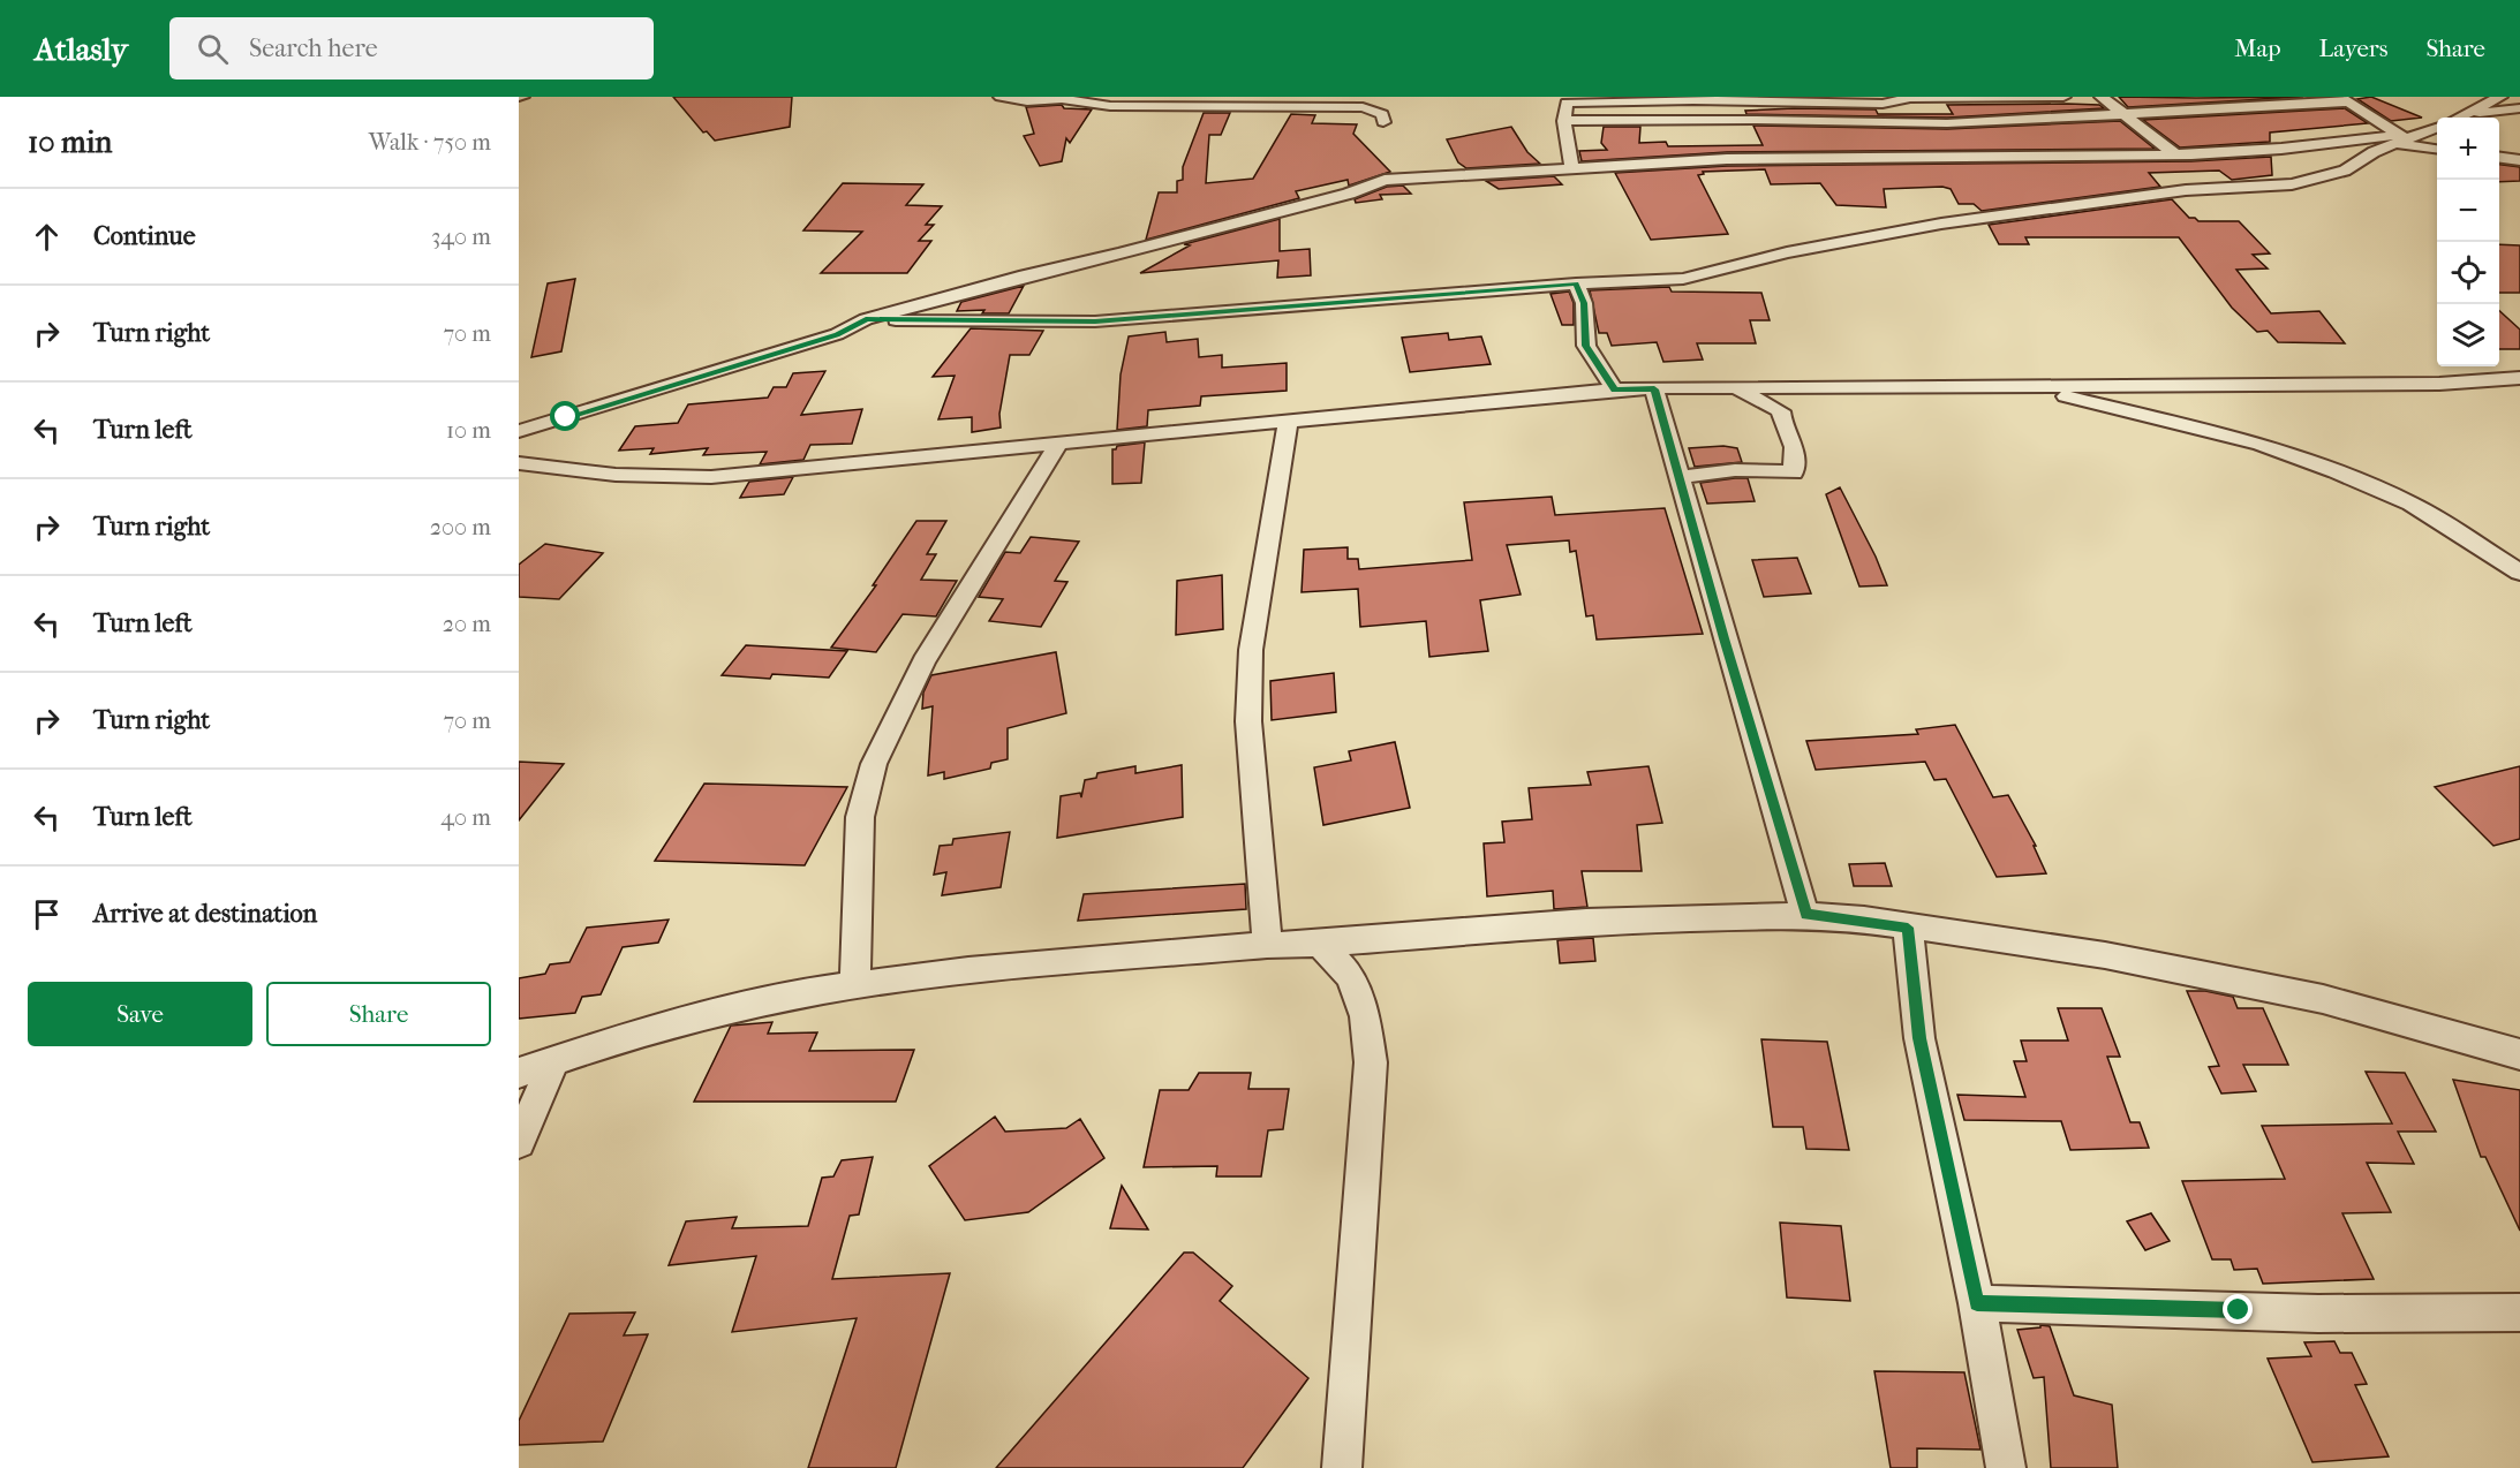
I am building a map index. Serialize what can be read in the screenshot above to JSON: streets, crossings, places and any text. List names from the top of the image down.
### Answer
{
  "page": {
    "header": "Atlasly",
    "search": "Search here",
    "nav": ["Map", "Layers", "Share"],
    "heading": ["10 min", "Walk · 750 m"],
    "map_buttons": ["+", "−"],
    "list": [
      ["Continue", "340 m"],
      ["Turn right", "70 m"],
      ["Turn left", "10 m"],
      ["Turn right", "200 m"],
      ["Turn left", "20 m"],
      ["Turn right", "70 m"],
      ["Turn left", "40 m"],
      "Arrive at destination"
    ],
    "buttons": ["Save", "Share"]
  }
}
